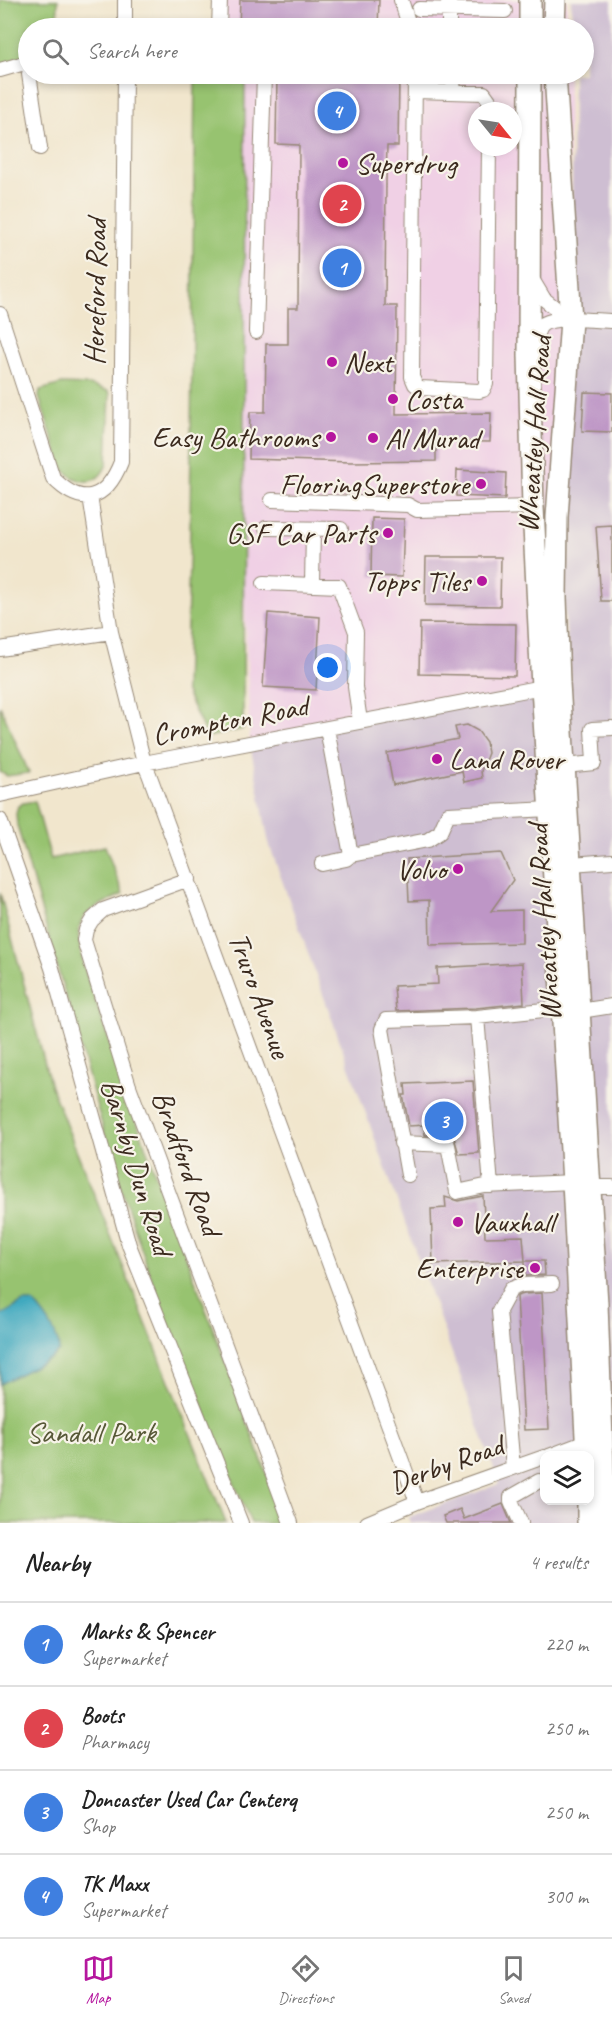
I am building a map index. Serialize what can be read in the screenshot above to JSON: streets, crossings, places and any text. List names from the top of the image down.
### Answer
{
  "streets": {
    "highway": ["Wheatley Hall Road"],
    "street": [
      "Hereford Road",
      "Crompton Road",
      "Truro Avenue",
      "Bradford Road",
      "Barnby Dun Road",
      "Derby Road"
    ]
  },
  "crossings": [
    ["Hereford Road", "Truro Avenue"],
    ["Wheatley Hall Road", "Crompton Road"],
    ["Wheatley Hall Road", "Derby Road"],
    ["Crompton Road", "Truro Avenue"],
    ["Truro Avenue", "Bradford Road"],
    ["Truro Avenue", "Derby Road"]
  ],
  "parks": ["Sandall Park"],
  "places": [
    "Superdrug",
    "Next",
    "Costa",
    "Easy Bathrooms",
    "Al Murad",
    "FlooringSuperstore",
    "GSF Car Parts",
    "Topps Tiles",
    "Land Rover",
    "Volvo",
    "Vauxhall",
    "Enterprise"
  ],
  "north": "bottom right",
  "page": {
    "search": "Search here",
    "pins": [
      "4",
      "2",
      "1",
      "3"
    ],
    "heading": ["Nearby", "4 results"],
    "list": [
      {
        "mark": "1",
        "name": "Marks & Spencer",
        "note": "Supermarket",
        "value": "220 m"
      },
      {
        "mark": "2",
        "name": "Boots",
        "note": "Pharmacy",
        "value": "250 m"
      },
      {
        "mark": "3",
        "name": "Doncaster Used Car Centerq",
        "note": "Shop",
        "value": "250 m"
      },
      {
        "mark": "4",
        "name": "TK Maxx",
        "note": "Supermarket",
        "value": "300 m"
      }
    ],
    "nav": ["Map", "Directions", "Saved"]
  }
}
